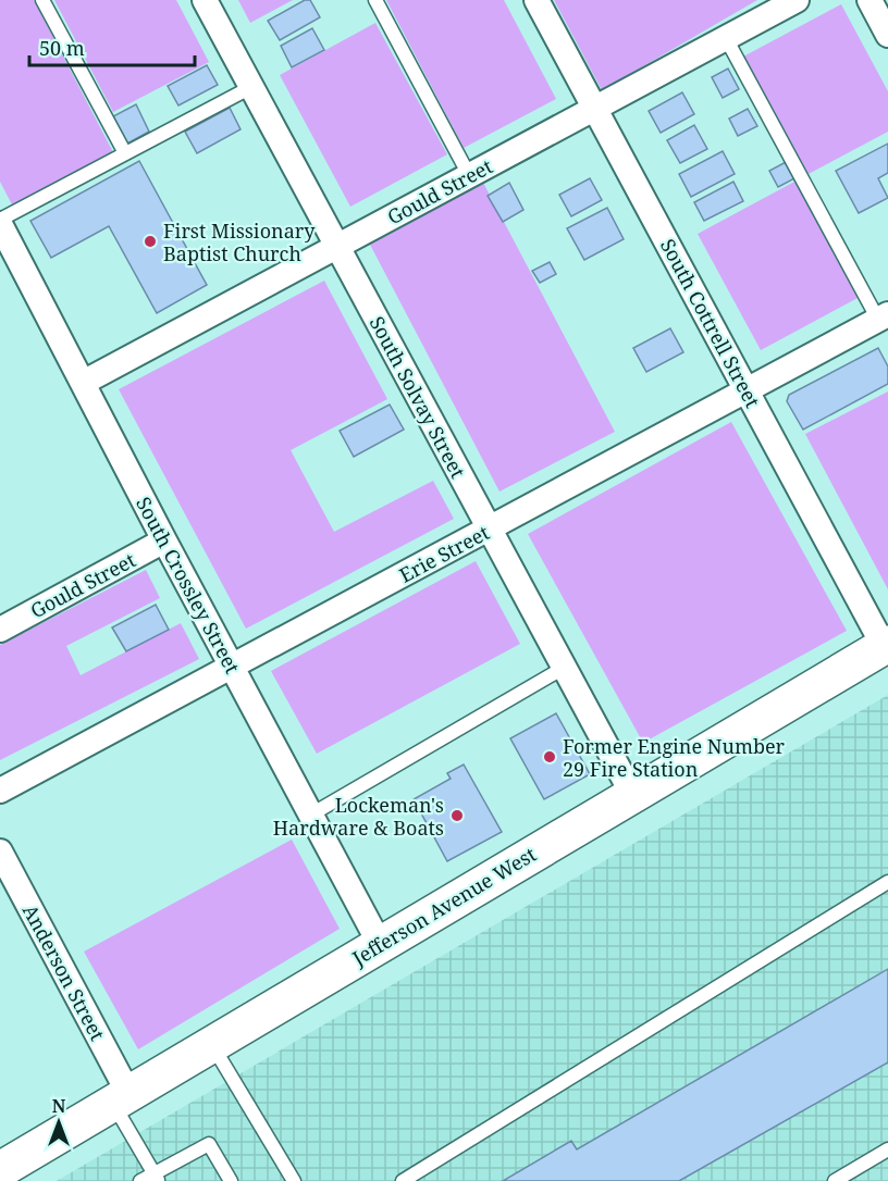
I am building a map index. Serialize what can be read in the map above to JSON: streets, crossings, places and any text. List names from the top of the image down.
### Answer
{
  "streets": {
    "main road": ["Jefferson Avenue West"],
    "street": [
      "Gould Street",
      "South Cottrell Street",
      "South Solvay Street",
      "Erie Street",
      "South Crossley Street",
      "Anderson Street"
    ]
  },
  "crossings": [
    ["Gould Street", "South Cottrell Street"],
    ["Gould Street", "South Solvay Street"],
    ["Gould Street", "South Crossley Street"],
    ["South Cottrell Street", "Erie Street"],
    ["South Cottrell Street", "Jefferson Avenue West"],
    ["South Solvay Street", "Erie Street"],
    ["South Solvay Street", "Jefferson Avenue West"],
    ["Erie Street", "South Crossley Street"],
    ["South Crossley Street", "Jefferson Avenue West"],
    ["Jefferson Avenue West", "Anderson Street"]
  ],
  "places": ["First Missionary Baptist Church", "Former Engine Number 29 Fire Station", "Lockeman's Hardware & Boats"],
  "scale_bar": "50 m",
  "north": "top"
}
